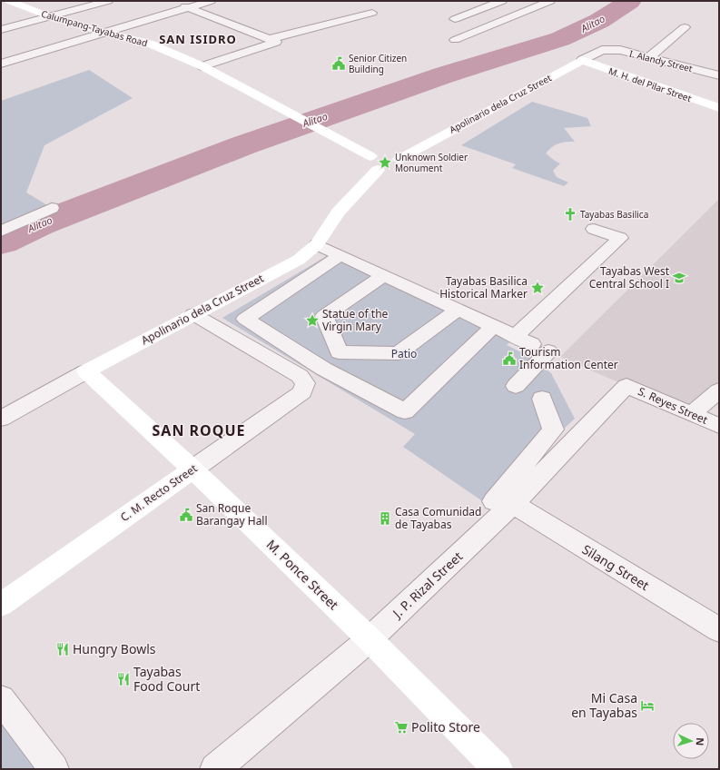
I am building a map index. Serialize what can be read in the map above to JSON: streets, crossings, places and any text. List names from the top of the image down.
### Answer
{
  "streets": {
    "main road": [
      "Calumpang-Tayabas Road",
      "M. H. del Pilar Street",
      "Apolinario dela Cruz Street",
      "C. M. Recto Street",
      "M. Ponce Street"
    ],
    "street": [
      "I. Alandy Street",
      "S. Reyes Street",
      "Silang Street",
      "J. P. Rizal Street"
    ]
  },
  "crossings": [
    ["Calumpang-Tayabas Road", "Apolinario dela Cruz Street"],
    ["I. Alandy Street", "Apolinario dela Cruz Street"],
    ["M. H. del Pilar Street", "Apolinario dela Cruz Street"],
    ["Apolinario dela Cruz Street", "M. Ponce Street"],
    ["S. Reyes Street", "J. P. Rizal Street"],
    ["C. M. Recto Street", "M. Ponce Street"],
    ["Silang Street", "J. P. Rizal Street"],
    ["M. Ponce Street", "J. P. Rizal Street"]
  ],
  "districts": ["SAN ISIDRO", "SAN ROQUE"],
  "water": ["Alitao"],
  "parks": ["Patio"],
  "places": {
    "public building": ["Senior Citizen Building", "Tourism Information Center", "San Roque Barangay Hall"],
    "place": ["Unknown Soldier Monument", "Tayabas Basilica Historical Marker", "Statue of the Virgin Mary"],
    "church": ["Tayabas Basilica"],
    "school or university": ["Tayabas West Central School I"],
    "building": ["Casa Comunidad de Tayabas"],
    "restaurant": ["Hungry Bowls", "Tayabas Food Court"],
    "hotel": ["Mi Casa en Tayabas"],
    "supermarket": ["Polito Store"]
  },
  "north": "right"
}
